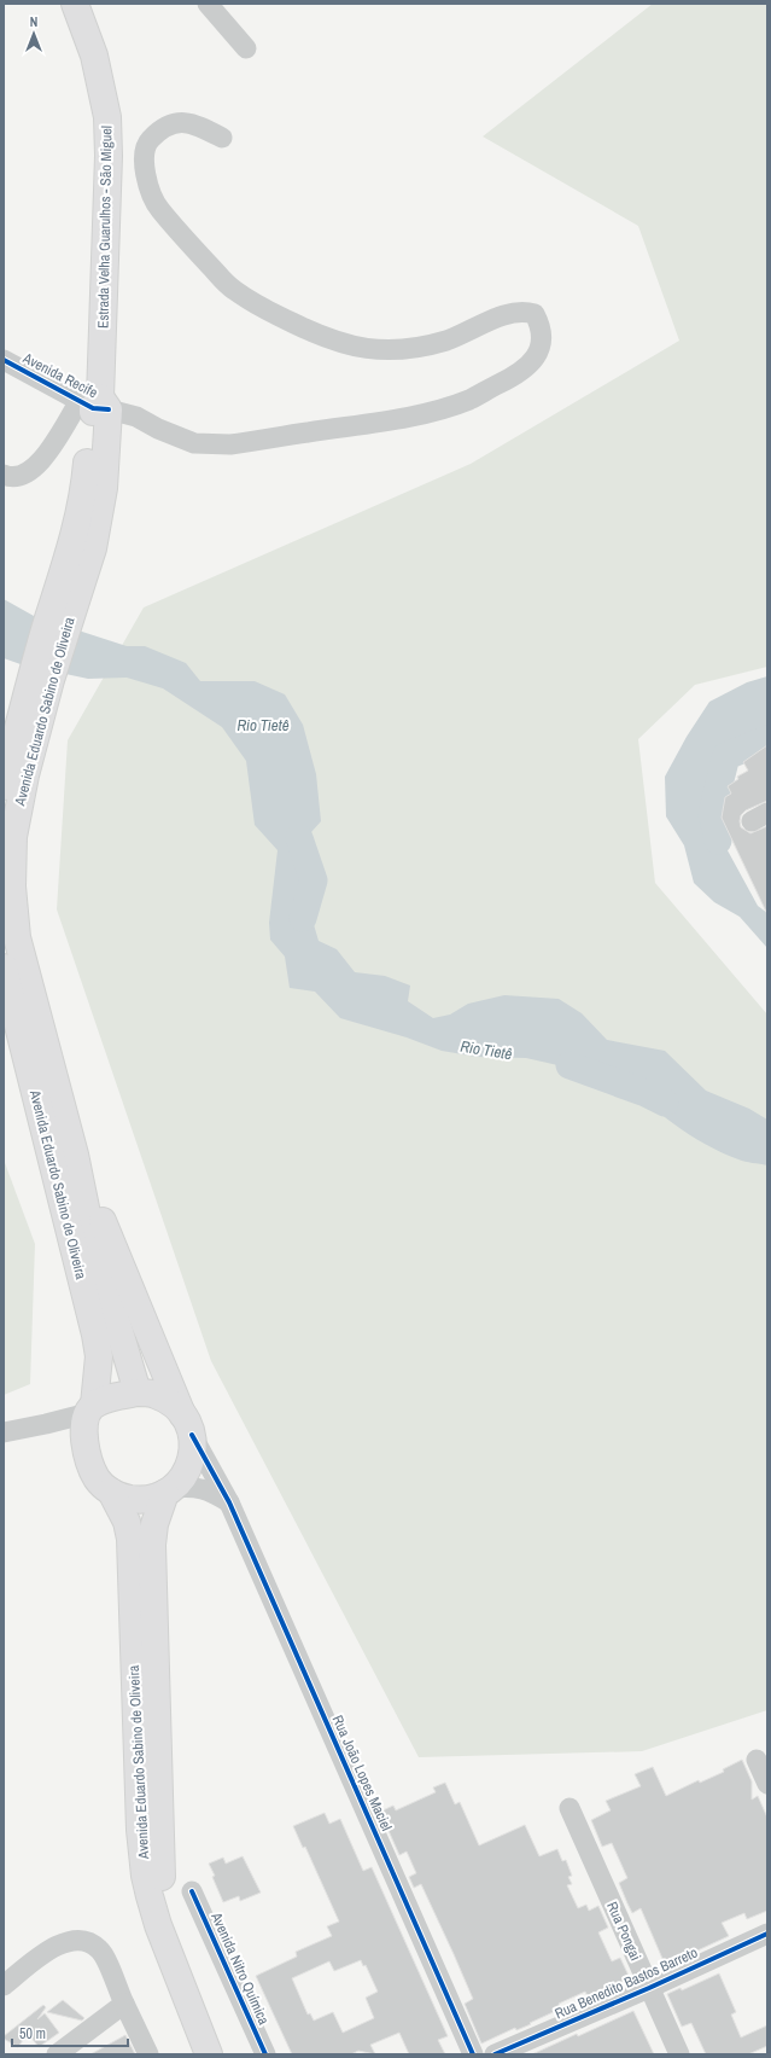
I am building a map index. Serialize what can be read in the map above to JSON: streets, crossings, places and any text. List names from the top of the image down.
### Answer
{
  "streets": {
    "main road": ["Estrada Velha Guarulhos - São Miguel", "Avenida Eduardo Sabino de Oliveira"],
    "street": [
      "Avenida Recife",
      "Rua João Lopes Maciel",
      "Rua Pongai",
      "Avenida Nitro Química",
      "Rua Benedito Bastos Barreto"
    ]
  },
  "crossings": [
    ["Estrada Velha Guarulhos - São Miguel", "Avenida Recife"],
    ["Estrada Velha Guarulhos - São Miguel", "Avenida Eduardo Sabino de Oliveira"],
    ["Avenida Recife", "Avenida Eduardo Sabino de Oliveira"],
    ["Avenida Eduardo Sabino de Oliveira", "Rua João Lopes Maciel"],
    ["Rua Pongai", "Rua Benedito Bastos Barreto"]
  ],
  "water": ["Rio Tietê"],
  "scale_bar": "50 m",
  "north": "top"
}
